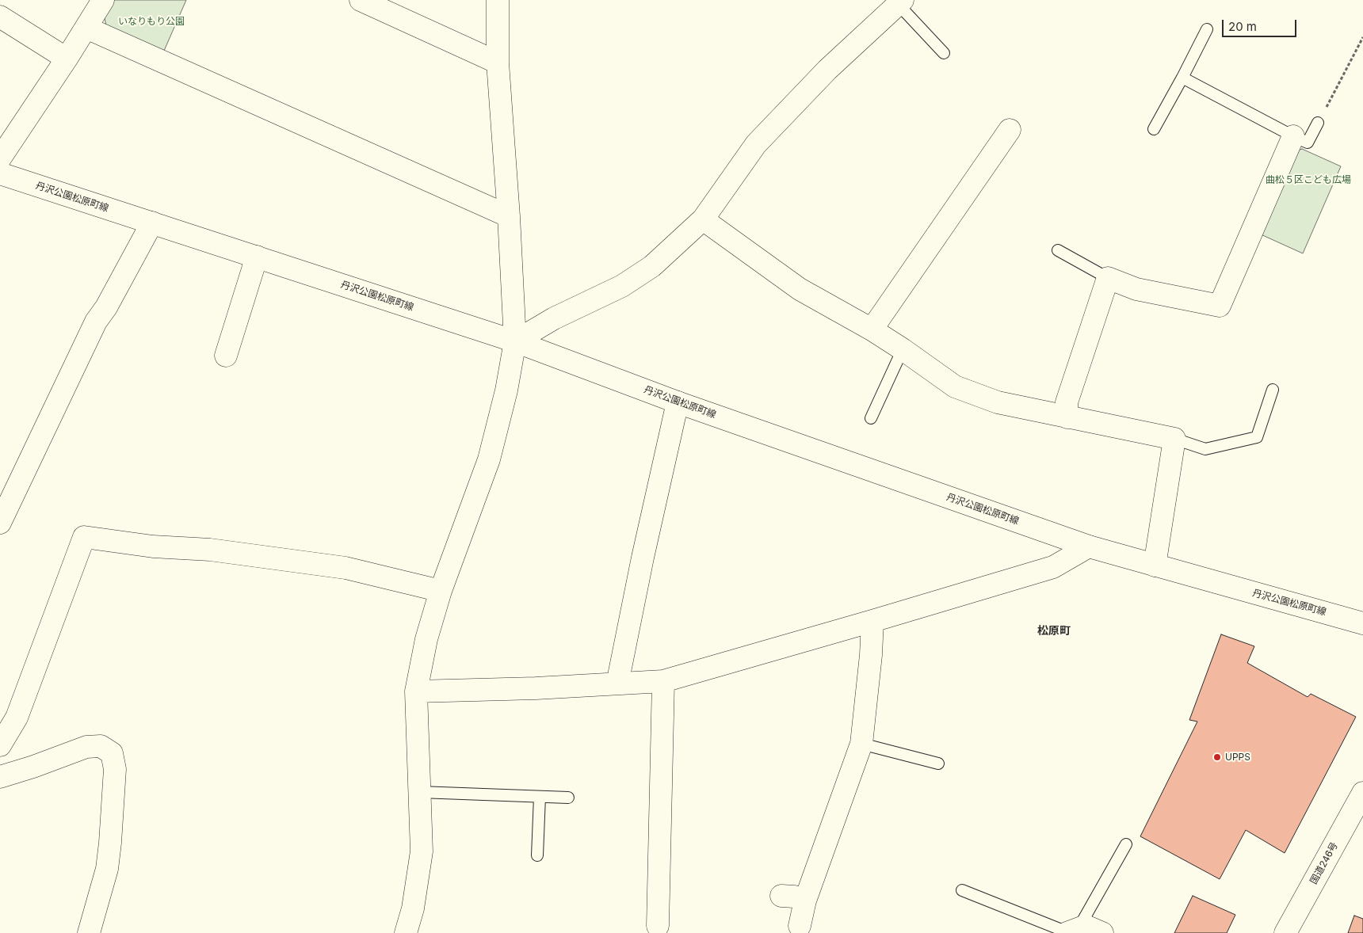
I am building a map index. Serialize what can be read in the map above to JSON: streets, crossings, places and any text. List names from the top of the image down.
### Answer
{
  "streets": {
    "main road": ["丹沢公園松原町線", "国道246号"]
  },
  "districts": ["松原町"],
  "parks": ["いなりもり公園", "曲松５区こども広場"],
  "places": ["UPPS"],
  "scale_bar": "20 m"
}
